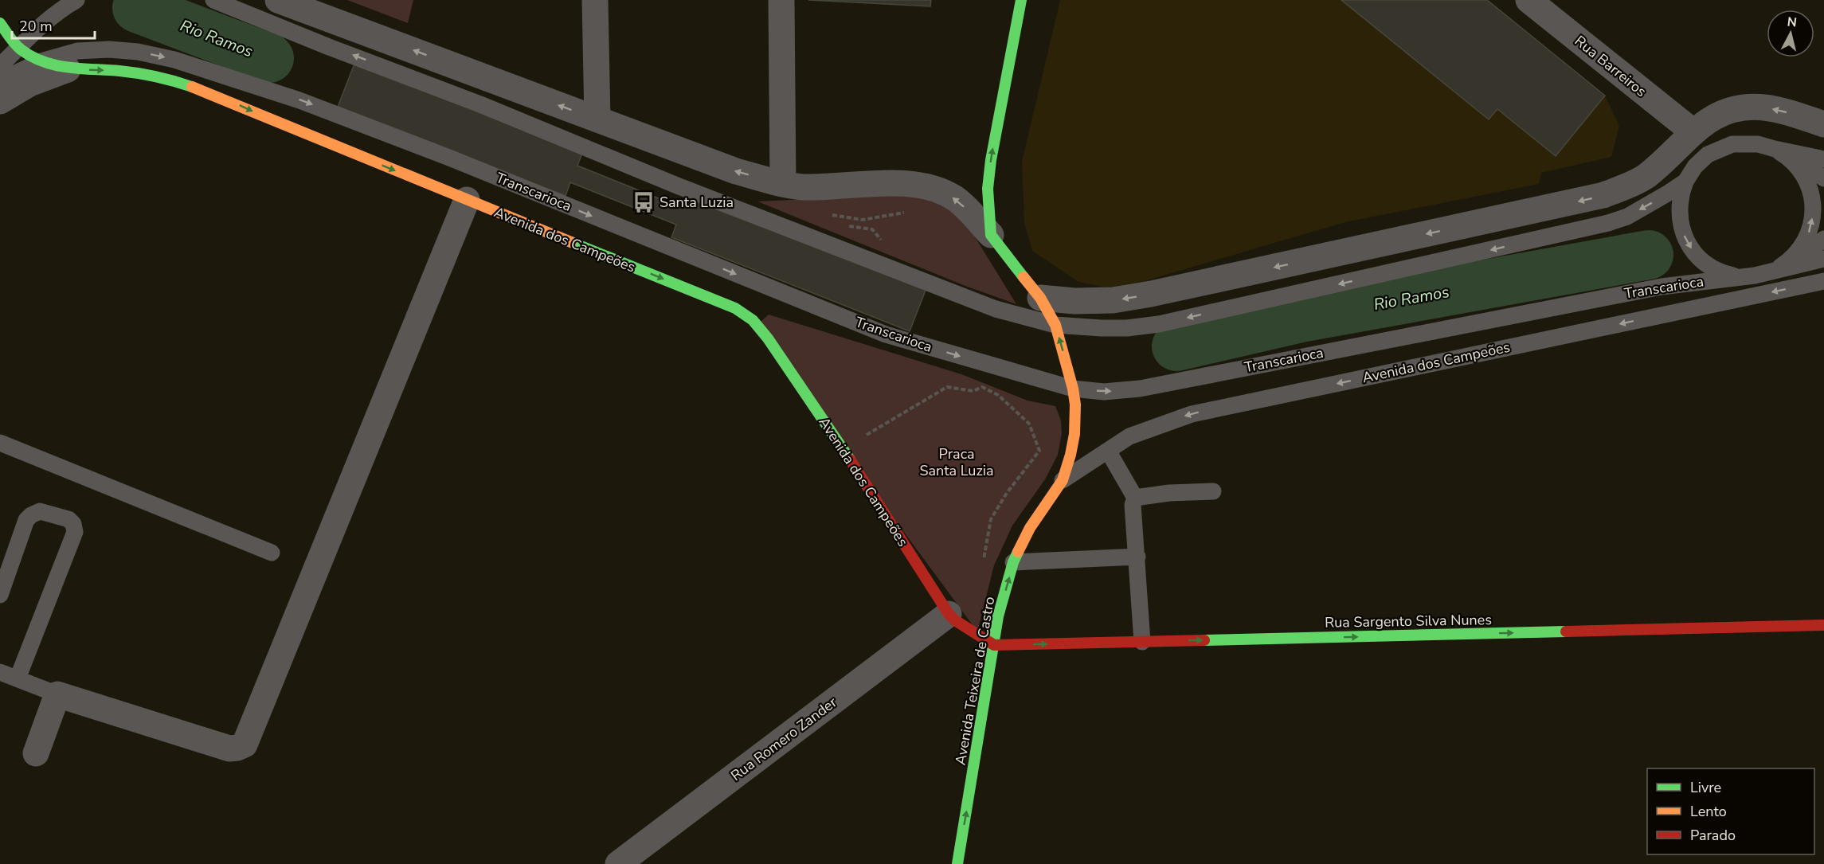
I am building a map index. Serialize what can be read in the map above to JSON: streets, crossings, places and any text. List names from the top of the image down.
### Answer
{
  "streets": {
    "street": [
      "Rua Barreiros",
      "Avenida dos Campeões",
      "Rua Sargento Silva Nunes",
      "Avenida Teixeira de Castro",
      "Rua Romero Zander"
    ],
    "lane": ["Transcarioca"]
  },
  "crossings": [
    ["Transcarioca", "Avenida dos Campeões"],
    ["Transcarioca", "Avenida Teixeira de Castro"],
    ["Avenida dos Campeões", "Rua Sargento Silva Nunes"],
    ["Avenida dos Campeões", "Avenida Teixeira de Castro"],
    ["Avenida dos Campeões", "Rua Romero Zander"],
    ["Rua Sargento Silva Nunes", "Avenida Teixeira de Castro"]
  ],
  "one_way": ["Rua Sargento Silva Nunes", "Avenida Teixeira de Castro"],
  "water": ["Rio Ramos"],
  "parks": ["Praca Santa Luzia"],
  "places": {
    "bus stop": ["Santa Luzia"]
  },
  "legend": ["Livre", "Lento", "Parado"],
  "scale_bar": "20 m",
  "north": "top"
}
